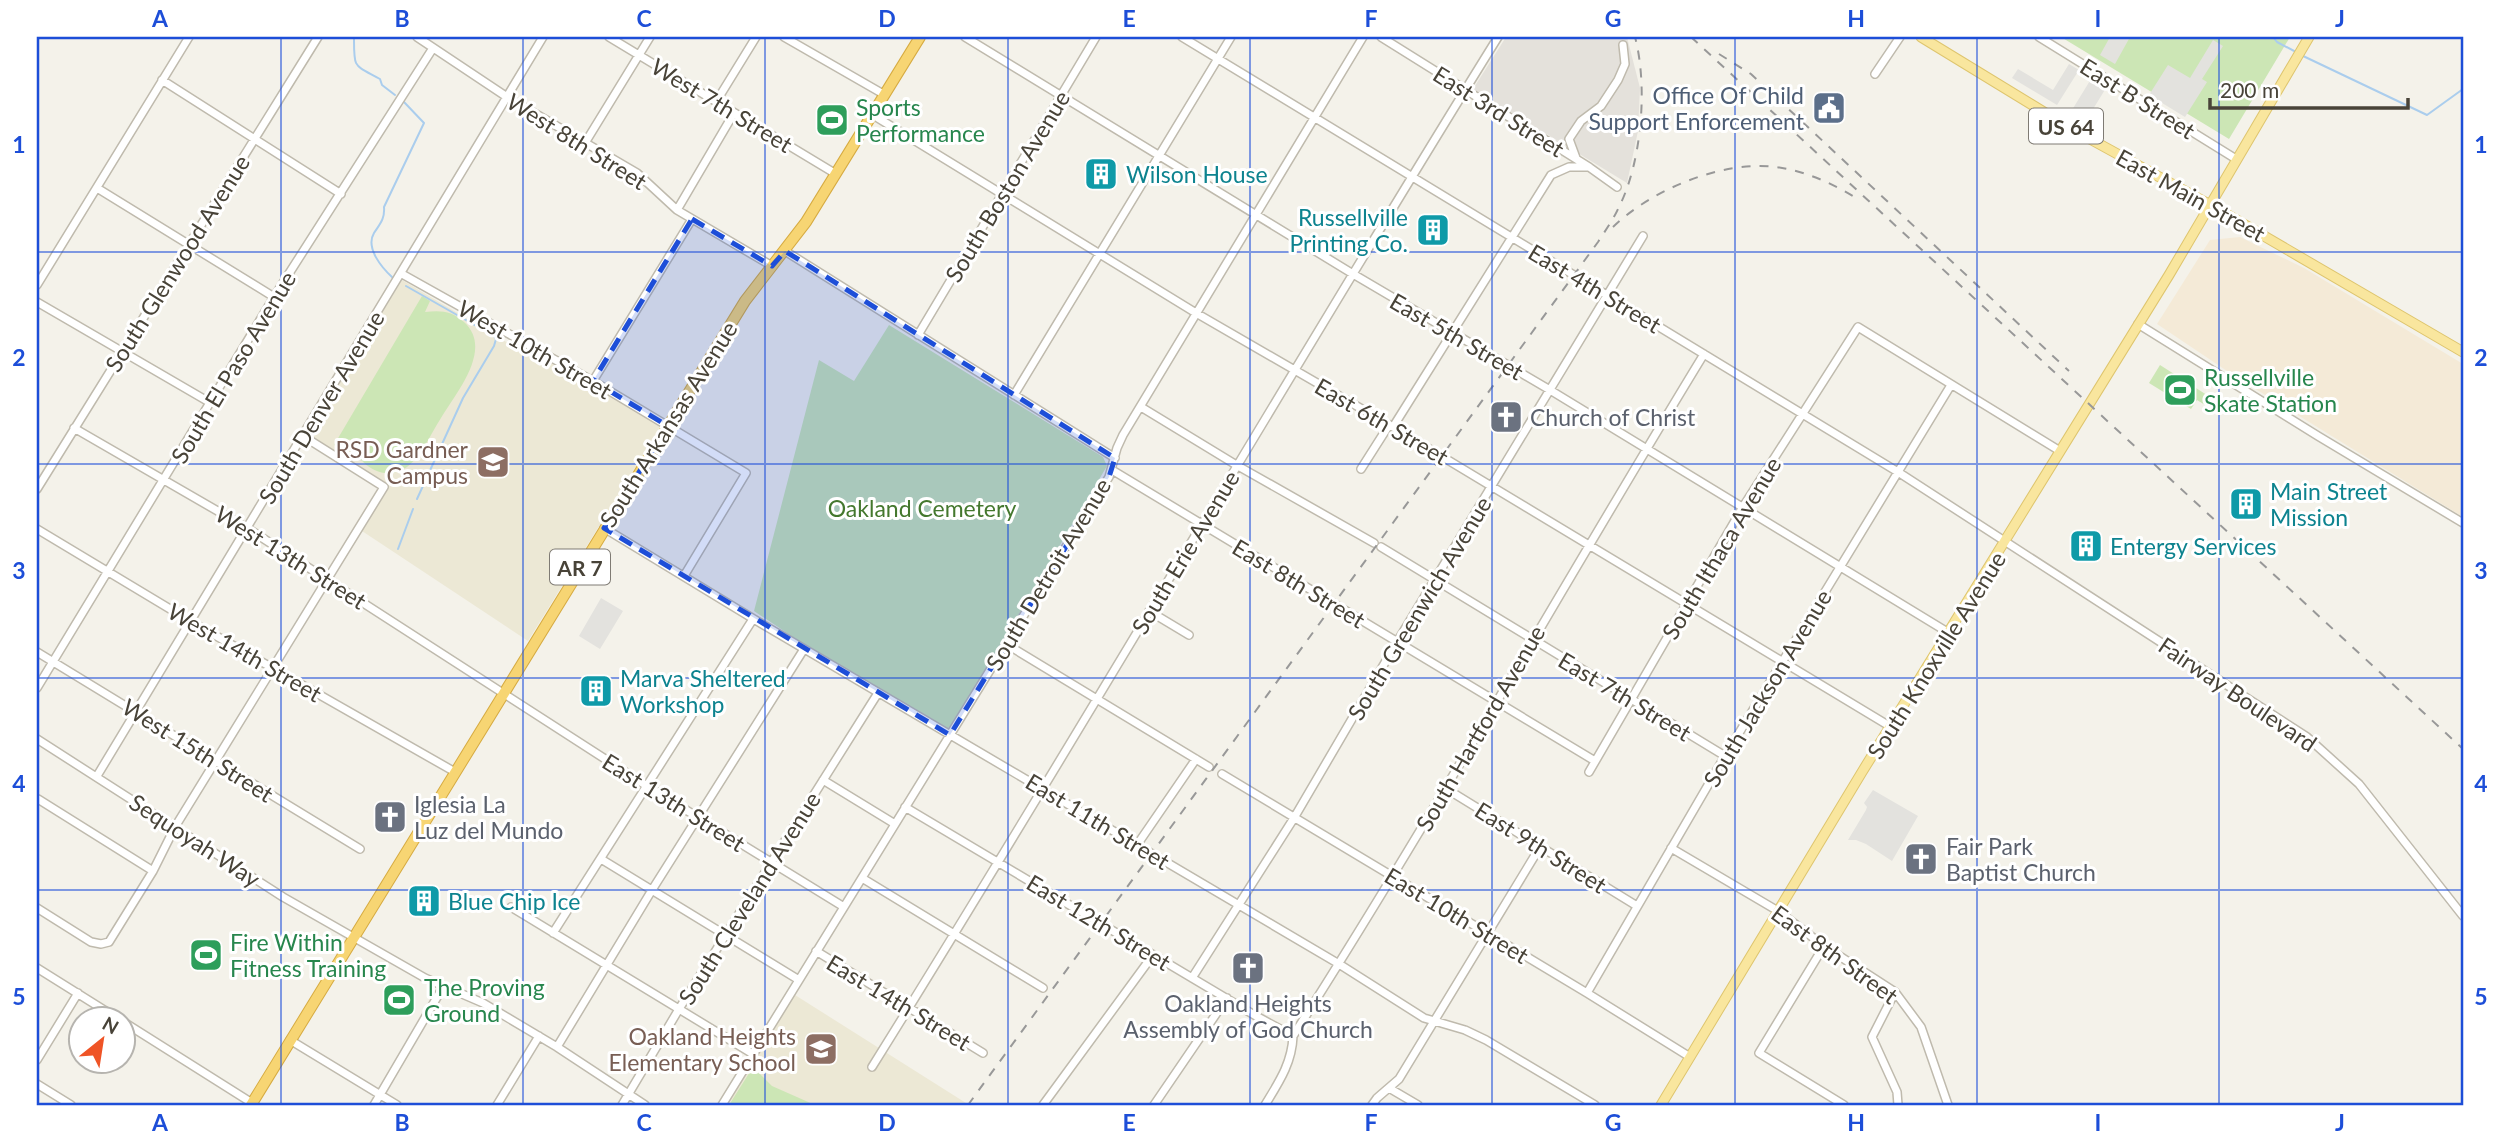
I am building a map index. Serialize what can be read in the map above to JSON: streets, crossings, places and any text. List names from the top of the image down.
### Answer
{
  "streets": {
    "highway": ["South Arkansas Avenue", "AR 7"],
    "main road": ["US 64", "East Main Street", "South Knoxville Avenue"],
    "street": [
      "East B Street",
      "West 7th Street",
      "East 3rd Street",
      "West 8th Street",
      "South Boston Avenue",
      "South Glenwood Avenue",
      "East 4th Street",
      "East 5th Street",
      "West 10th Street",
      "South El Paso Avenue",
      "South Denver Avenue",
      "East 6th Street",
      "South Ithaca Avenue",
      "South Erie Avenue",
      "West 13th Street",
      "South Detroit Avenue",
      "East 8th Street",
      "South Greenwich Avenue",
      "West 14th Street",
      "South Jackson Avenue",
      "Fairway Boulevard",
      "East 7th Street",
      "South Hartford Avenue",
      "West 15th Street",
      "East 13th Street",
      "East 11th Street",
      "Sequoyah Way",
      "East 9th Street",
      "South Cleveland Avenue",
      "East 10th Street",
      "East 12th Street",
      "East 14th Street"
    ]
  },
  "crossings": [
    ["East B Street", "South Knoxville Avenue"],
    ["West 7th Street", "South Arkansas Avenue"],
    ["East 3rd Street", "South Erie Avenue"],
    ["West 8th Street", "South El Paso Avenue"],
    ["West 8th Street", "South Denver Avenue"],
    ["West 8th Street", "South Arkansas Avenue"],
    ["South Boston Avenue", "East 5th Street"],
    ["South Boston Avenue", "East 6th Street"],
    ["East Main Street", "South Knoxville Avenue"],
    ["South Glenwood Avenue", "West 13th Street"],
    ["East 4th Street", "South Ithaca Avenue"],
    ["East 4th Street", "South Erie Avenue"],
    ["East 4th Street", "South Detroit Avenue"],
    ["East 4th Street", "South Greenwich Avenue"],
    ["East 4th Street", "South Knoxville Avenue"],
    ["East 4th Street", "South Jackson Avenue"],
    ["East 4th Street", "Fairway Boulevard"],
    ["East 4th Street", "South Hartford Avenue"],
    ["East 5th Street", "South Ithaca Avenue"],
    ["East 5th Street", "South Erie Avenue"],
    ["East 5th Street", "South Detroit Avenue"],
    ["East 5th Street", "South Greenwich Avenue"],
    ["East 5th Street", "South Knoxville Avenue"],
    ["East 5th Street", "South Jackson Avenue"],
    ["East 5th Street", "South Hartford Avenue"],
    ["West 10th Street", "South Denver Avenue"],
    ["West 10th Street", "South Arkansas Avenue"],
    ["South El Paso Avenue", "West 13th Street"],
    ["South El Paso Avenue", "West 14th Street"],
    ["South El Paso Avenue", "West 15th Street"],
    ["South Denver Avenue", "West 13th Street"],
    ["South Denver Avenue", "West 14th Street"],
    ["South Denver Avenue", "West 15th Street"],
    ["South Denver Avenue", "Sequoyah Way"],
    ["East 6th Street", "South Arkansas Avenue"],
    ["East 6th Street", "South Ithaca Avenue"],
    ["East 6th Street", "South Erie Avenue"],
    ["East 6th Street", "South Detroit Avenue"],
    ["East 6th Street", "South Greenwich Avenue"],
    ["East 6th Street", "South Knoxville Avenue"],
    ["East 6th Street", "South Jackson Avenue"],
    ["East 6th Street", "South Hartford Avenue"],
    ["South Arkansas Avenue", "West 13th Street"],
    ["South Arkansas Avenue", "West 14th Street"],
    ["South Arkansas Avenue", "East 13th Street"],
    ["South Arkansas Avenue", "East 11th Street"],
    ["South Arkansas Avenue", "Sequoyah Way"],
    ["South Ithaca Avenue", "East 8th Street"],
    ["South Ithaca Avenue", "South Jackson Avenue"],
    ["South Ithaca Avenue", "East 7th Street"],
    ["South Erie Avenue", "East 8th Street"],
    ["South Erie Avenue", "East 7th Street"],
    ["South Erie Avenue", "East 11th Street"],
    ["South Erie Avenue", "East 12th Street"],
    ["South Erie Avenue", "East 14th Street"],
    ["West 13th Street", "East 13th Street"],
    ["South Detroit Avenue", "East 8th Street"],
    ["South Detroit Avenue", "East 7th Street"],
    ["South Detroit Avenue", "East 13th Street"],
    ["South Detroit Avenue", "East 11th Street"],
    ["South Detroit Avenue", "East 12th Street"],
    ["South Detroit Avenue", "East 14th Street"],
    ["East 8th Street", "South Greenwich Avenue"],
    ["East 8th Street", "South Knoxville Avenue"],
    ["East 8th Street", "South Jackson Avenue"],
    ["East 8th Street", "South Hartford Avenue"],
    ["South Greenwich Avenue", "East 7th Street"],
    ["South Greenwich Avenue", "East 11th Street"],
    ["South Greenwich Avenue", "East 10th Street"],
    ["South Greenwich Avenue", "East 12th Street"],
    ["South Knoxville Avenue", "Fairway Boulevard"],
    ["South Knoxville Avenue", "East 10th Street"],
    ["South Jackson Avenue", "East 7th Street"],
    ["South Jackson Avenue", "East 9th Street"],
    ["South Jackson Avenue", "East 10th Street"],
    ["East 7th Street", "South Hartford Avenue"],
    ["South Hartford Avenue", "East 11th Street"],
    ["South Hartford Avenue", "East 9th Street"],
    ["South Hartford Avenue", "East 10th Street"],
    ["South Hartford Avenue", "East 12th Street"],
    ["East 13th Street", "South Cleveland Avenue"],
    ["East 11th Street", "South Cleveland Avenue"],
    ["Sequoyah Way", "South Cleveland Avenue"],
    ["South Cleveland Avenue", "East 14th Street"]
  ],
  "parks": ["Oakland Cemetery"],
  "places": {
    "public building": ["Office Of Child Support Enforcement"],
    "sports": [
      "Sports Performance",
      "Russellville Skate Station",
      "Fire Within Fitness Training",
      "The Proving Ground"
    ],
    "building": [
      "Wilson House",
      "Russellville Printing Co.",
      "Main Street Mission",
      "Entergy Services",
      "Marva Sheltered Workshop",
      "Blue Chip Ice"
    ],
    "church": [
      "Church of Christ",
      "Iglesia La Luz del Mundo",
      "Fair Park Baptist Church",
      "Oakland Heights Assembly of God Church"
    ],
    "school or university": ["RSD Gardner Campus", "Oakland Heights Elementary School"]
  },
  "scale_bar": "200 m",
  "north": "top right",
  "grid": {
    "columns": [
      "A",
      "B",
      "C",
      "D",
      "E",
      "F",
      "G",
      "H",
      "I",
      "J"
    ],
    "rows": [
      "1",
      "2",
      "3",
      "4",
      "5"
    ]
  }
}
